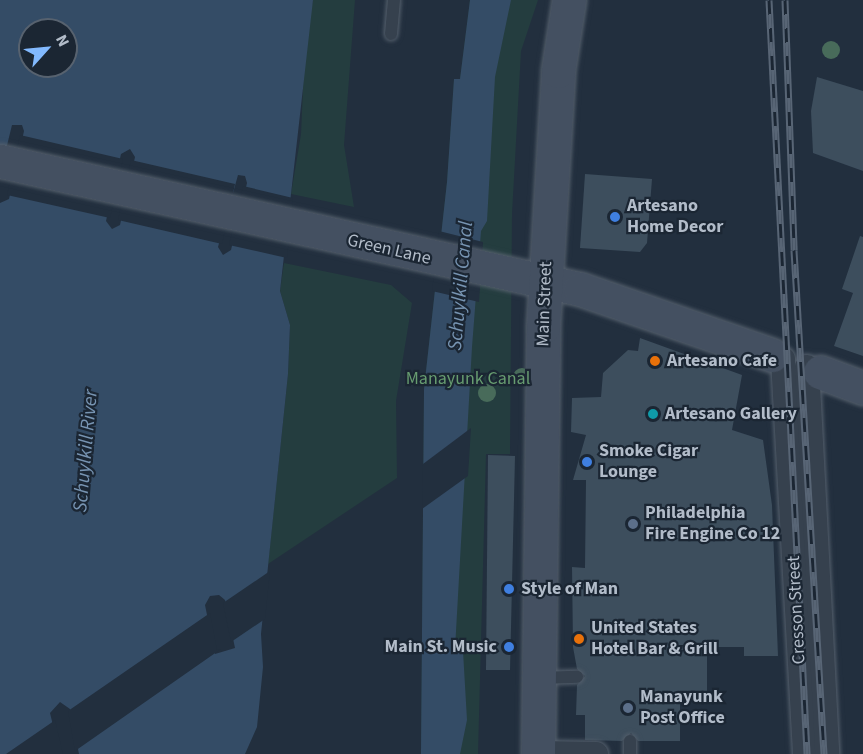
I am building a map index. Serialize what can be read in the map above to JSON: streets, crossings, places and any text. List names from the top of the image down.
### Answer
{
  "streets": {
    "main road": ["Green Lane", "Main Street"],
    "street": ["Cresson Street"]
  },
  "crossings": [
    ["Green Lane", "Main Street"],
    ["Green Lane", "Cresson Street"]
  ],
  "water": ["Schuylkill Canal", "Schuylkill River"],
  "parks": ["Manayunk Canal"],
  "places": [
    "Artesano Home Decor",
    "Artesano Cafe",
    "Artesano Gallery",
    "Smoke Cigar Lounge",
    "Philadelphia Fire Engine Co 12",
    "Style of Man",
    "United States Hotel Bar & Grill",
    "Main St. Music",
    "Manayunk Post Office"
  ],
  "north": "top right"
}
